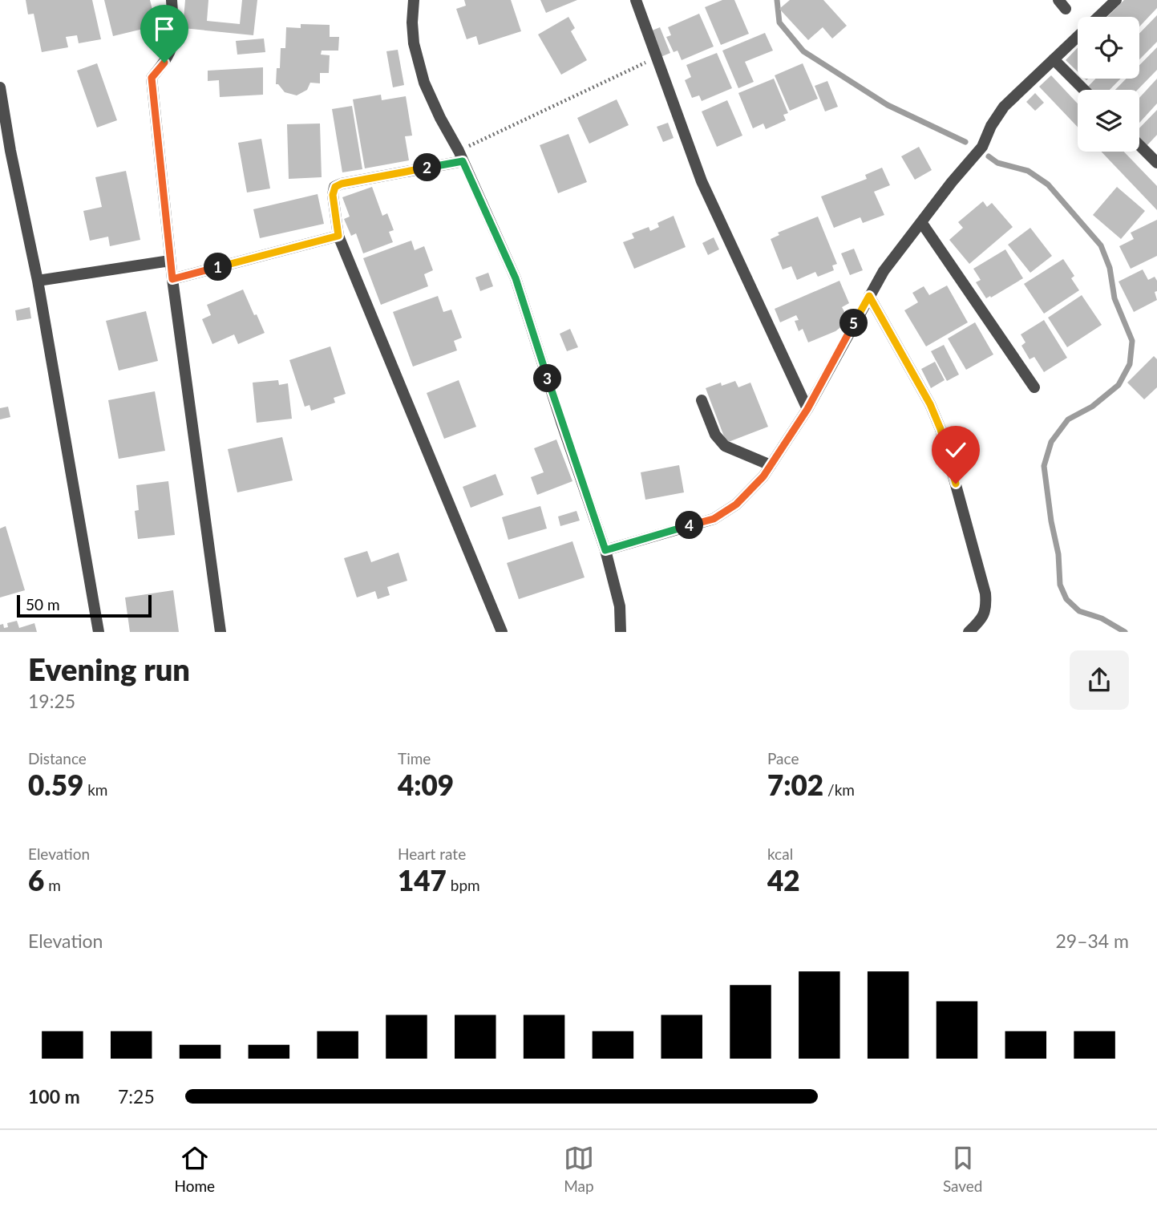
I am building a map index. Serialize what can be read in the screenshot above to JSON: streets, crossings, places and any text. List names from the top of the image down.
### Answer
{
  "scale_bar": "50 m",
  "page": {
    "pins": [
      "2",
      "1",
      "5",
      "3",
      "4"
    ],
    "scale": "50 m",
    "heading": ["Evening run", "19:25"],
    "stats": [
      ["Distance", "0.59 km"],
      ["Time", "4:09"],
      ["Pace", "7:02 /km"],
      ["Elevation", "6 m"],
      ["Heart rate", "147 bpm"],
      ["kcal", "42"]
    ],
    "chart": ["Elevation", "29–34 m"],
    "list": [
      {
        "name": "100 m",
        "note": "7:25"
      }
    ],
    "tabs": ["Home", "Map", "Saved"]
  }
}
